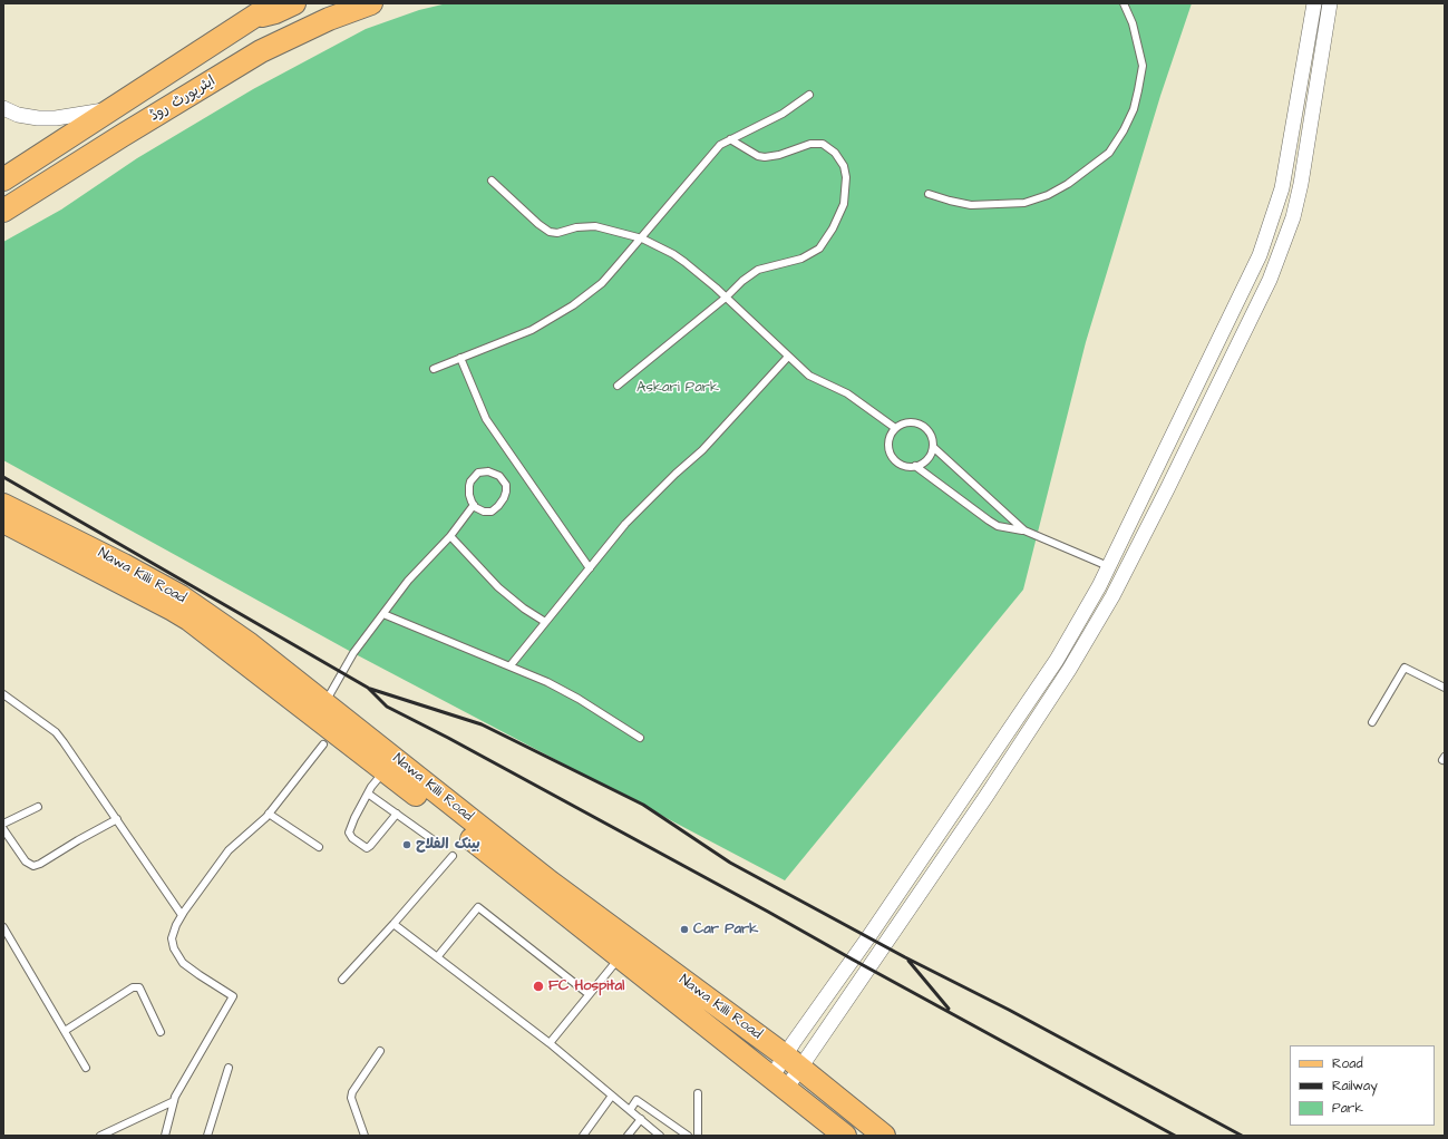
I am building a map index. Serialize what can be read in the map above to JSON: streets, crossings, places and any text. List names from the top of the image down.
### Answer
{
  "streets": {
    "main road": ["ایئرپورٹ روڈ", "Nawa Killi Road"]
  },
  "parks": ["Askari Park"],
  "places": ["بینک الفلاح", "Car Park", "FC Hospital"],
  "legend": ["Road", "Railway", "Park"]
}
